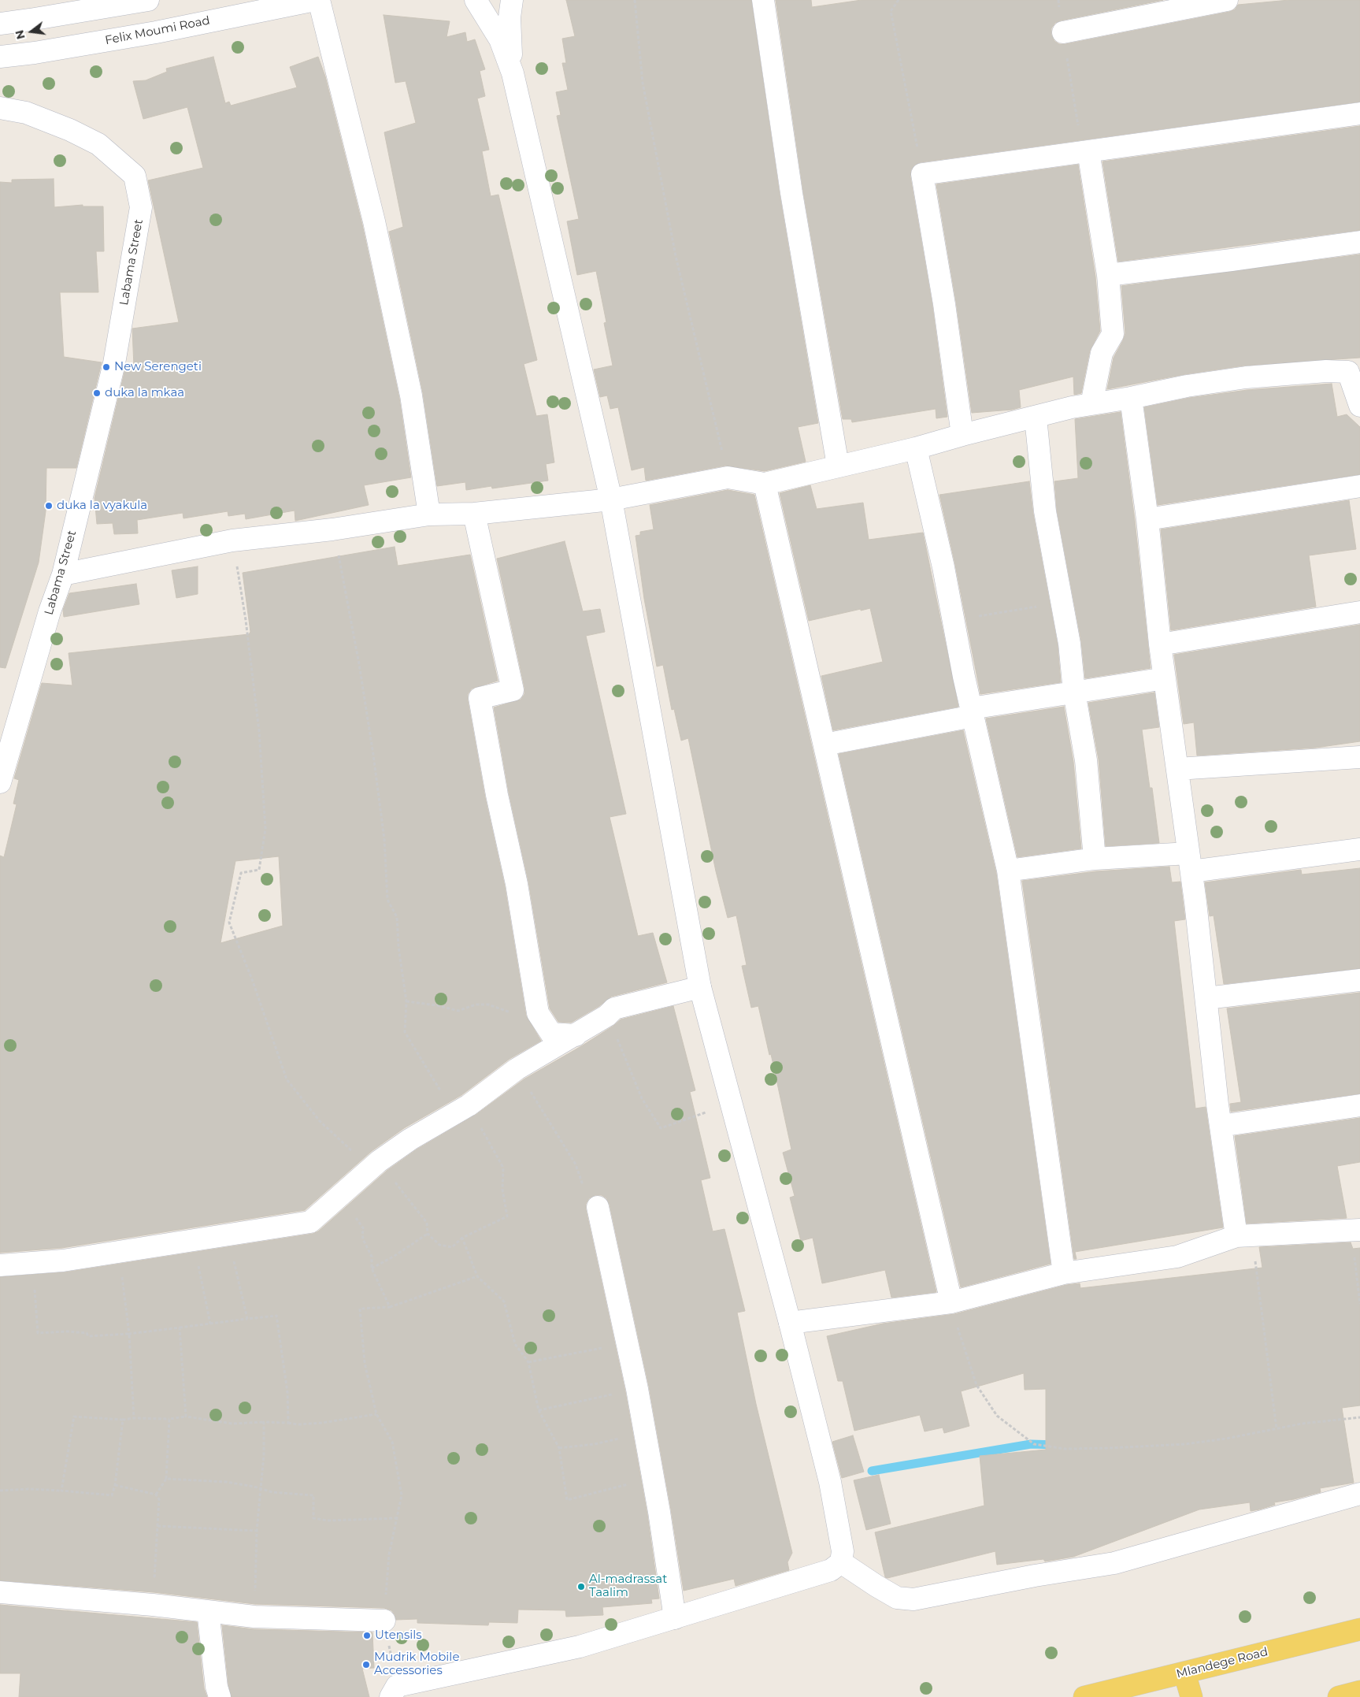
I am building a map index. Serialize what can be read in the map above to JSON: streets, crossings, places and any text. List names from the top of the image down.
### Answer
{
  "streets": {
    "main road": ["Mlandege Road"],
    "street": ["Felix Moumi Road", "Labama Street"]
  },
  "places": [
    "New Serengeti",
    "duka la mkaa",
    "duka la vyakula",
    "Al-madrassat Taalim",
    "Utensils",
    "Mudrik Mobile Accessories"
  ],
  "north": "left"
}
